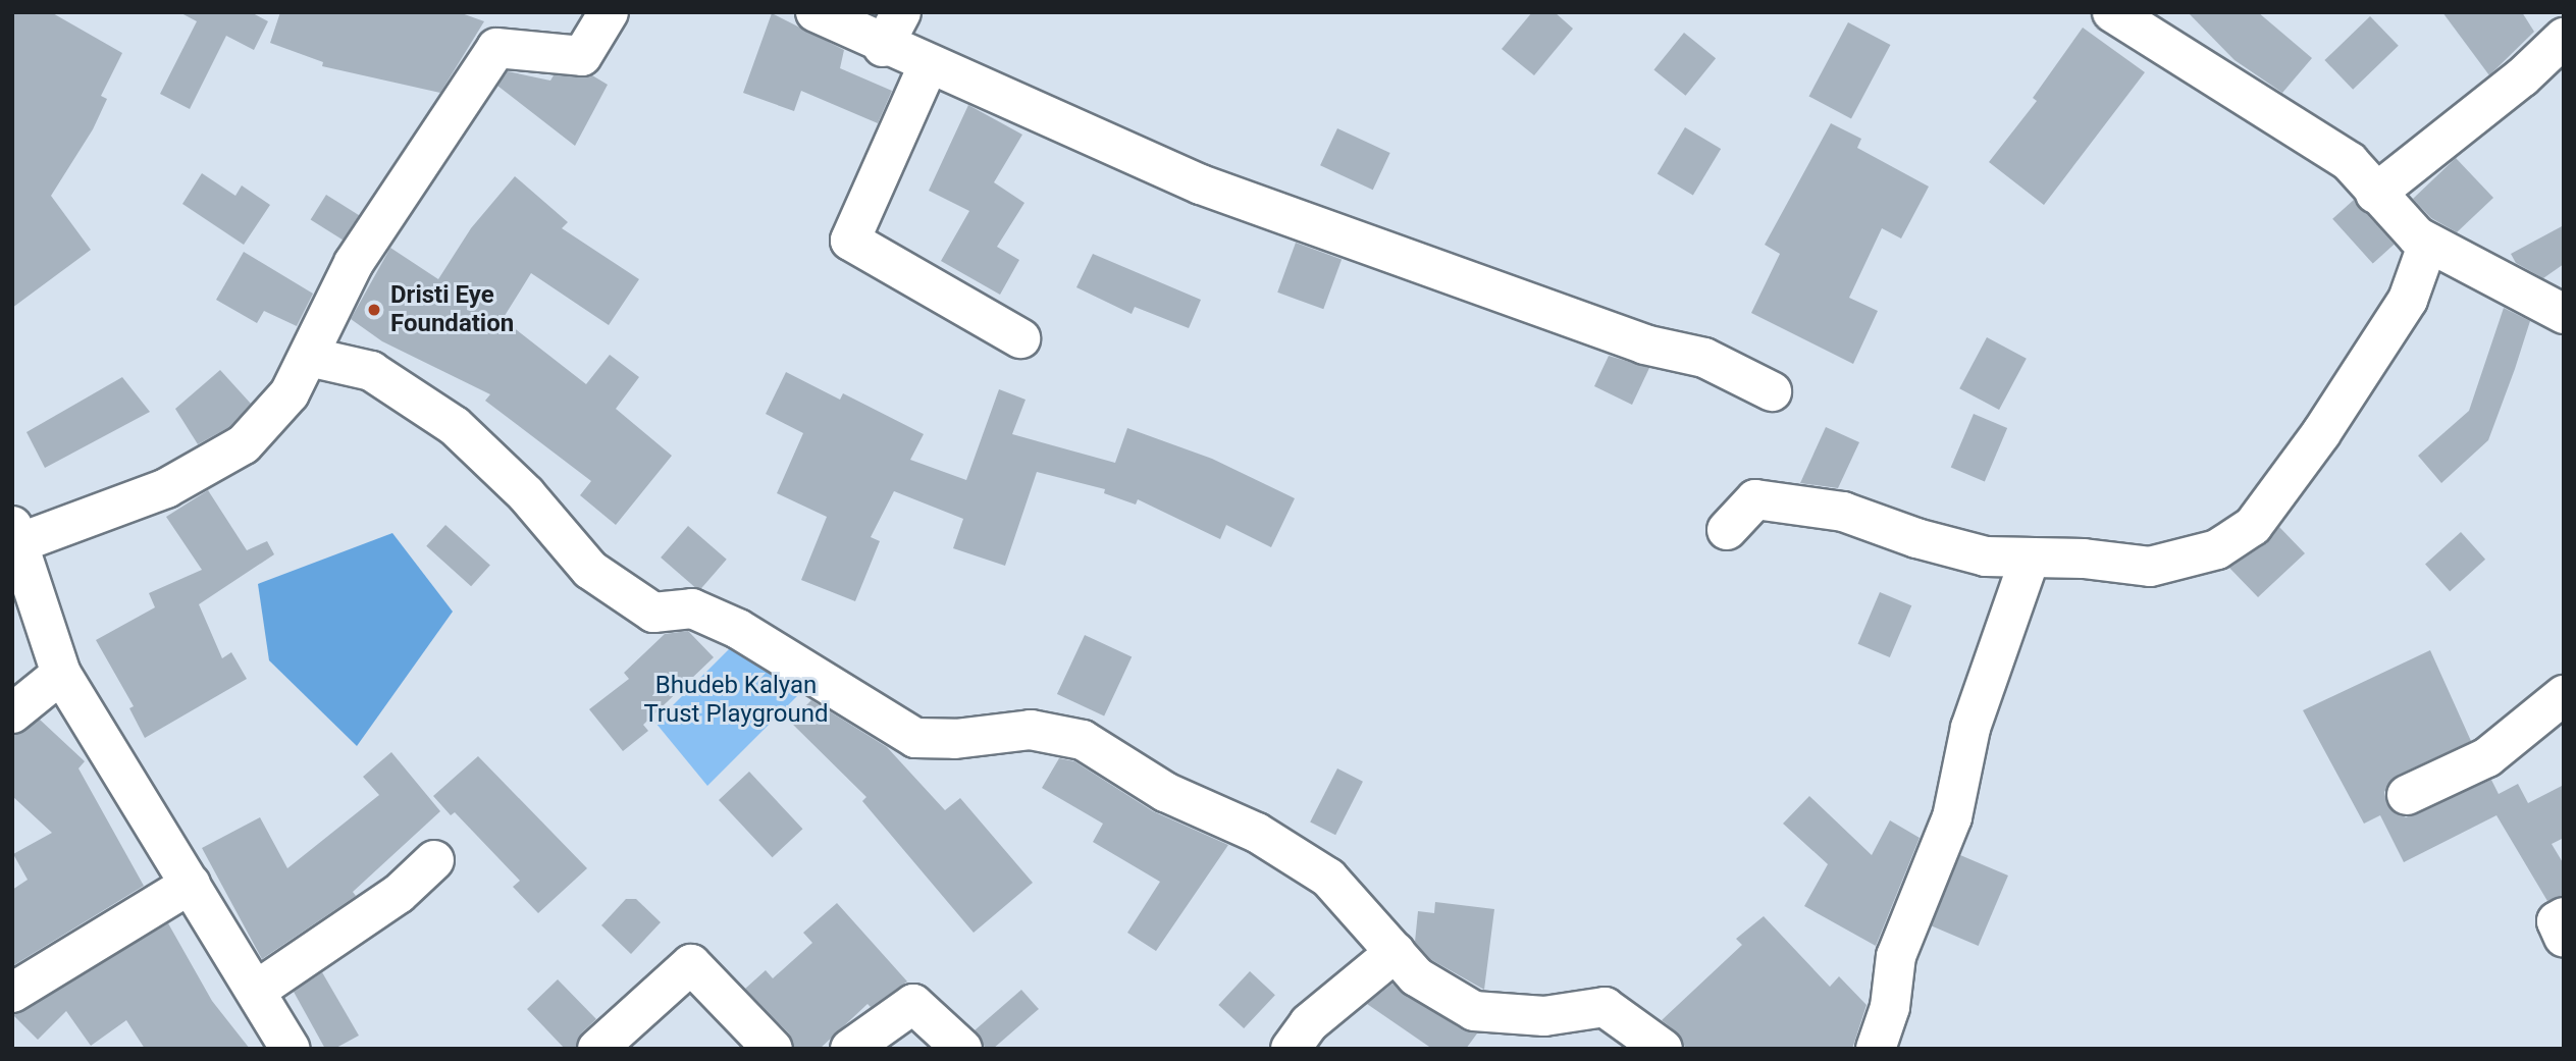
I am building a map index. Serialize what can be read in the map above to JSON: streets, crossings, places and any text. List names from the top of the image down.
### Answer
{
  "parks": ["Bhudeb Kalyan Trust Playground"],
  "places": ["Dristi Eye Foundation"]
}
